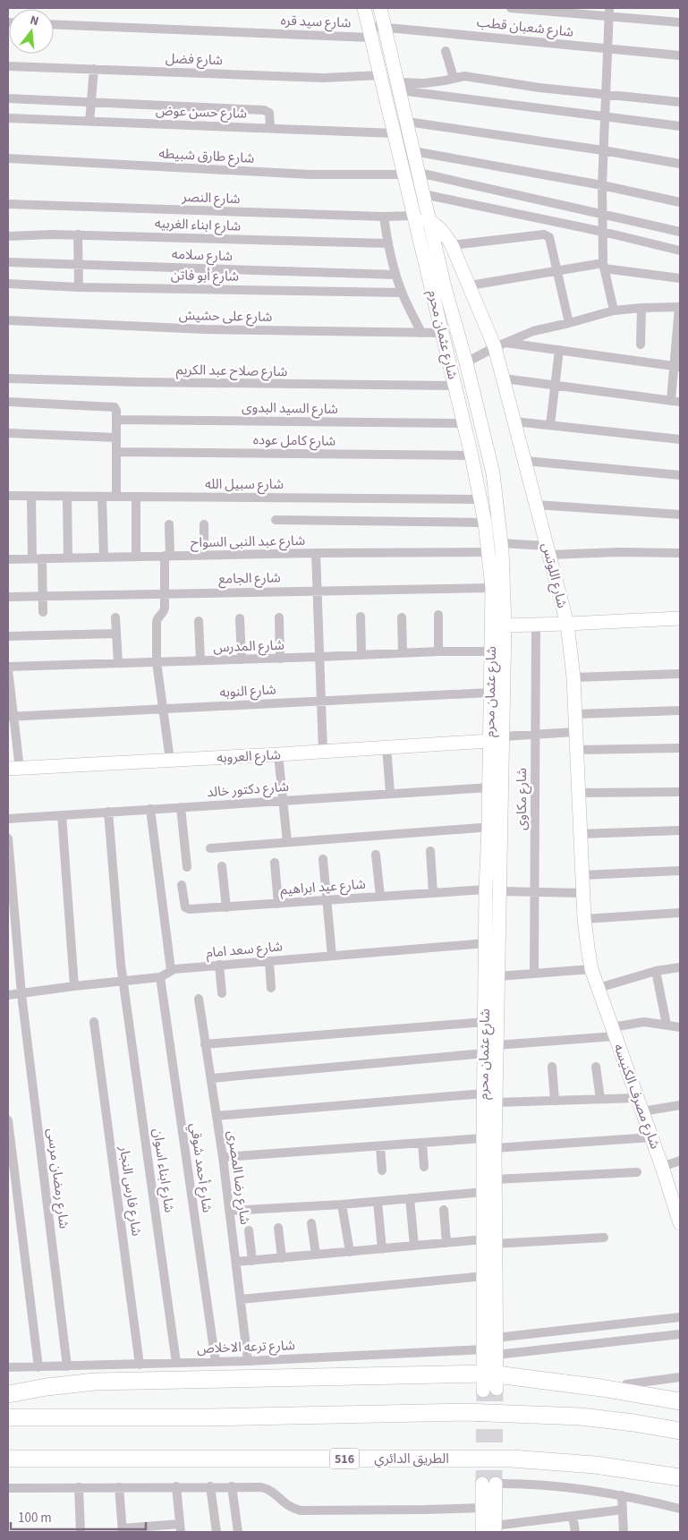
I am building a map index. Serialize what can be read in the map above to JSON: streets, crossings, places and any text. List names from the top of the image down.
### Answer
{
  "streets": {
    "highway": ["516", "الطريق الدائري"],
    "main road": [
      "شارع عثمان محرم",
      "شارع اللوتس",
      "شارع العروبه",
      "شارع مصرف الكنيسه"
    ],
    "street": [
      "شارع سيد قره",
      "شارع شعبان قطب",
      "شارع فضل",
      "شارع حسن عوض",
      "شارع طارق شبيطه",
      "شارع النصر",
      "شارع ابناء الغربيه",
      "شارع سلامه",
      "شارع أبو فاتن",
      "شارع على حشيش",
      "شارع صلاح عبد الكريم",
      "شارع السيد البدوى",
      "شارع كامل عوده",
      "شارع سبيل الله",
      "شارع عبد النبى السواح",
      "شارع الجامع",
      "شارع المدرس",
      "شارع النوبه",
      "شارع دكتور خالد",
      "شارع مكاوى",
      "شارع عيد ابراهيم",
      "شارع سعد امام",
      "شارع أحمد شوقي",
      "شارع ابناء اسوان",
      "شارع رضا المصرى",
      "شارع رمضان مرسى",
      "شارع فارس النجار",
      "شارع ترعه الاخلاص"
    ]
  },
  "crossings": [
    ["شارع سيد قره", "شارع شعبان قطب"],
    ["شارع سيد قره", "شارع عثمان محرم"],
    ["شارع شعبان قطب", "شارع عثمان محرم"],
    ["شارع فضل", "شارع عثمان محرم"],
    ["شارع حسن عوض", "شارع عثمان محرم"],
    ["شارع طارق شبيطه", "شارع عثمان محرم"],
    ["شارع النصر", "شارع عثمان محرم"],
    ["شارع النصر", "شارع اللوتس"],
    ["شارع على حشيش", "شارع عثمان محرم"],
    ["شارع عثمان محرم", "شارع صلاح عبد الكريم"],
    ["شارع عثمان محرم", "شارع السيد البدوى"],
    ["شارع عثمان محرم", "شارع كامل عوده"],
    ["شارع عثمان محرم", "شارع سبيل الله"],
    ["شارع عثمان محرم", "شارع عبد النبى السواح"],
    ["شارع عثمان محرم", "شارع اللوتس"],
    ["شارع عثمان محرم", "شارع الجامع"],
    ["شارع عثمان محرم", "شارع المدرس"],
    ["شارع عثمان محرم", "شارع النوبه"],
    ["شارع عثمان محرم", "شارع العروبه"],
    ["شارع عثمان محرم", "شارع دكتور خالد"],
    ["شارع عثمان محرم", "شارع عيد ابراهيم"],
    ["شارع عثمان محرم", "شارع سعد امام"],
    ["شارع عثمان محرم", "شارع ترعه الاخلاص"],
    ["شارع اللوتس", "شارع مصرف الكنيسه"],
    ["شارع دكتور خالد", "شارع ابناء اسوان"],
    ["شارع سعد امام", "شارع أحمد شوقي"],
    ["شارع سعد امام", "شارع ابناء اسوان"],
    ["شارع سعد امام", "شارع رمضان مرسى"],
    ["شارع أحمد شوقي", "شارع ترعه الاخلاص"],
    ["شارع ابناء اسوان", "شارع ترعه الاخلاص"],
    ["شارع رضا المصرى", "شارع ترعه الاخلاص"],
    ["شارع رمضان مرسى", "شارع ترعه الاخلاص"],
    ["شارع فارس النجار", "شارع ترعه الاخلاص"]
  ],
  "scale_bar": "100 m",
  "north": "top"
}
